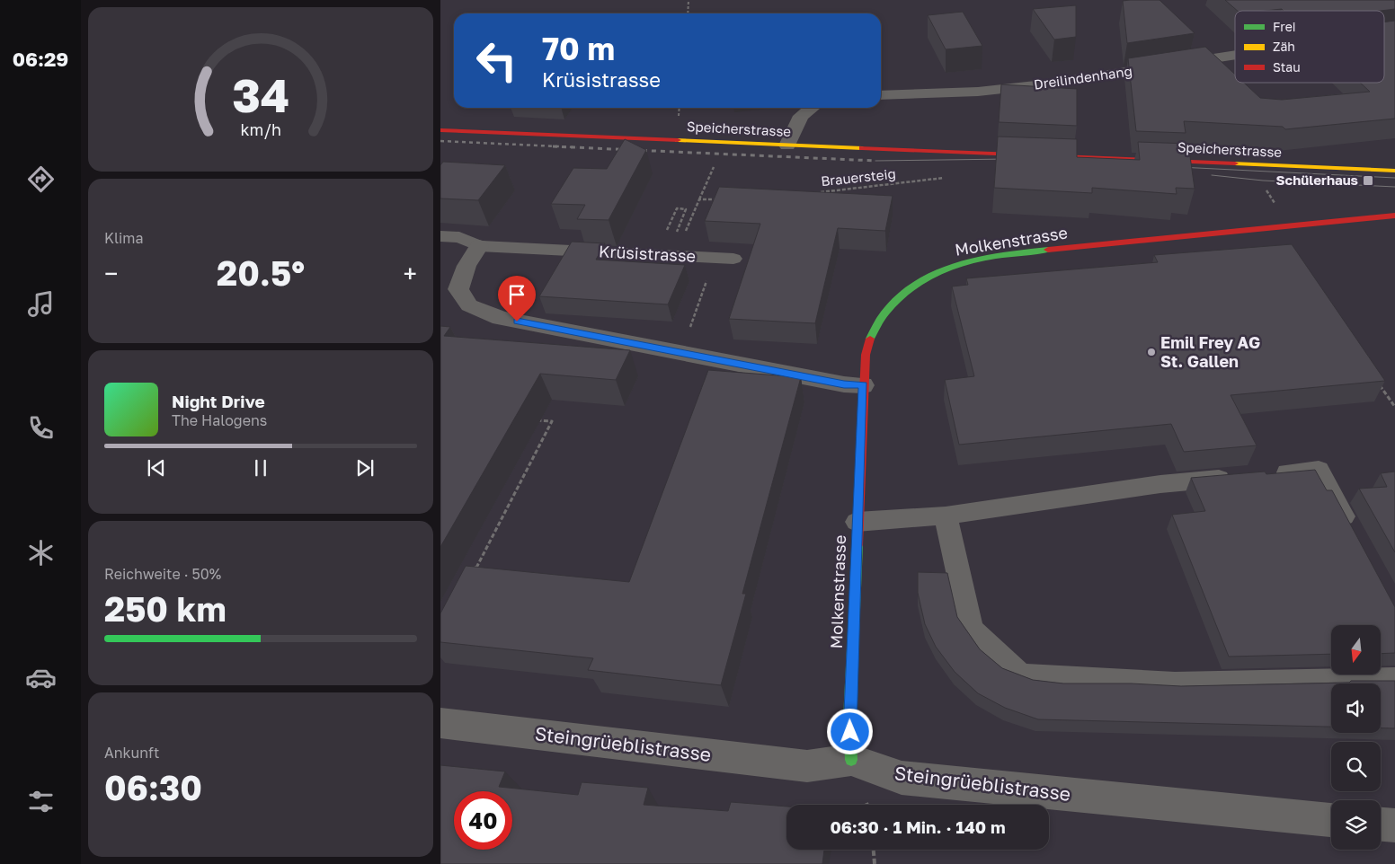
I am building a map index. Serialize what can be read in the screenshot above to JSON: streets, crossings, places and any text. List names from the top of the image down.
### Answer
{
  "streets": {
    "main road": ["Speicherstrasse", "Molkenstrasse"],
    "street": ["Dreilindenhang", "Steingrüeblistrasse"],
    "lane": ["Krüsistrasse"],
    "path": ["Brauersteig"]
  },
  "crossings": [
    ["Molkenstrasse", "Steingrüeblistrasse"]
  ],
  "places": {
    "transit": ["Schülerhaus"],
    "other": ["Emil Frey AG St. Gallen"]
  },
  "legend": ["Frei", "Zäh", "Stau"],
  "north": "bottom",
  "page": {
    "tabs": "06:29",
    "turn": ["70 m", "Krüsistrasse"],
    "tile": [
      "Klima",
      ["Reichweite · 50%", "250 km"],
      ["Ankunft", "06:30"]
    ],
    "heat": ["−", "20.5°", "+"],
    "song": ["Night Drive", "The Halogens"],
    "limit": "40",
    "trip": "06:30 · 1 Min. · 140 m",
    "gauge": ["34", "km/h"]
  }
}
